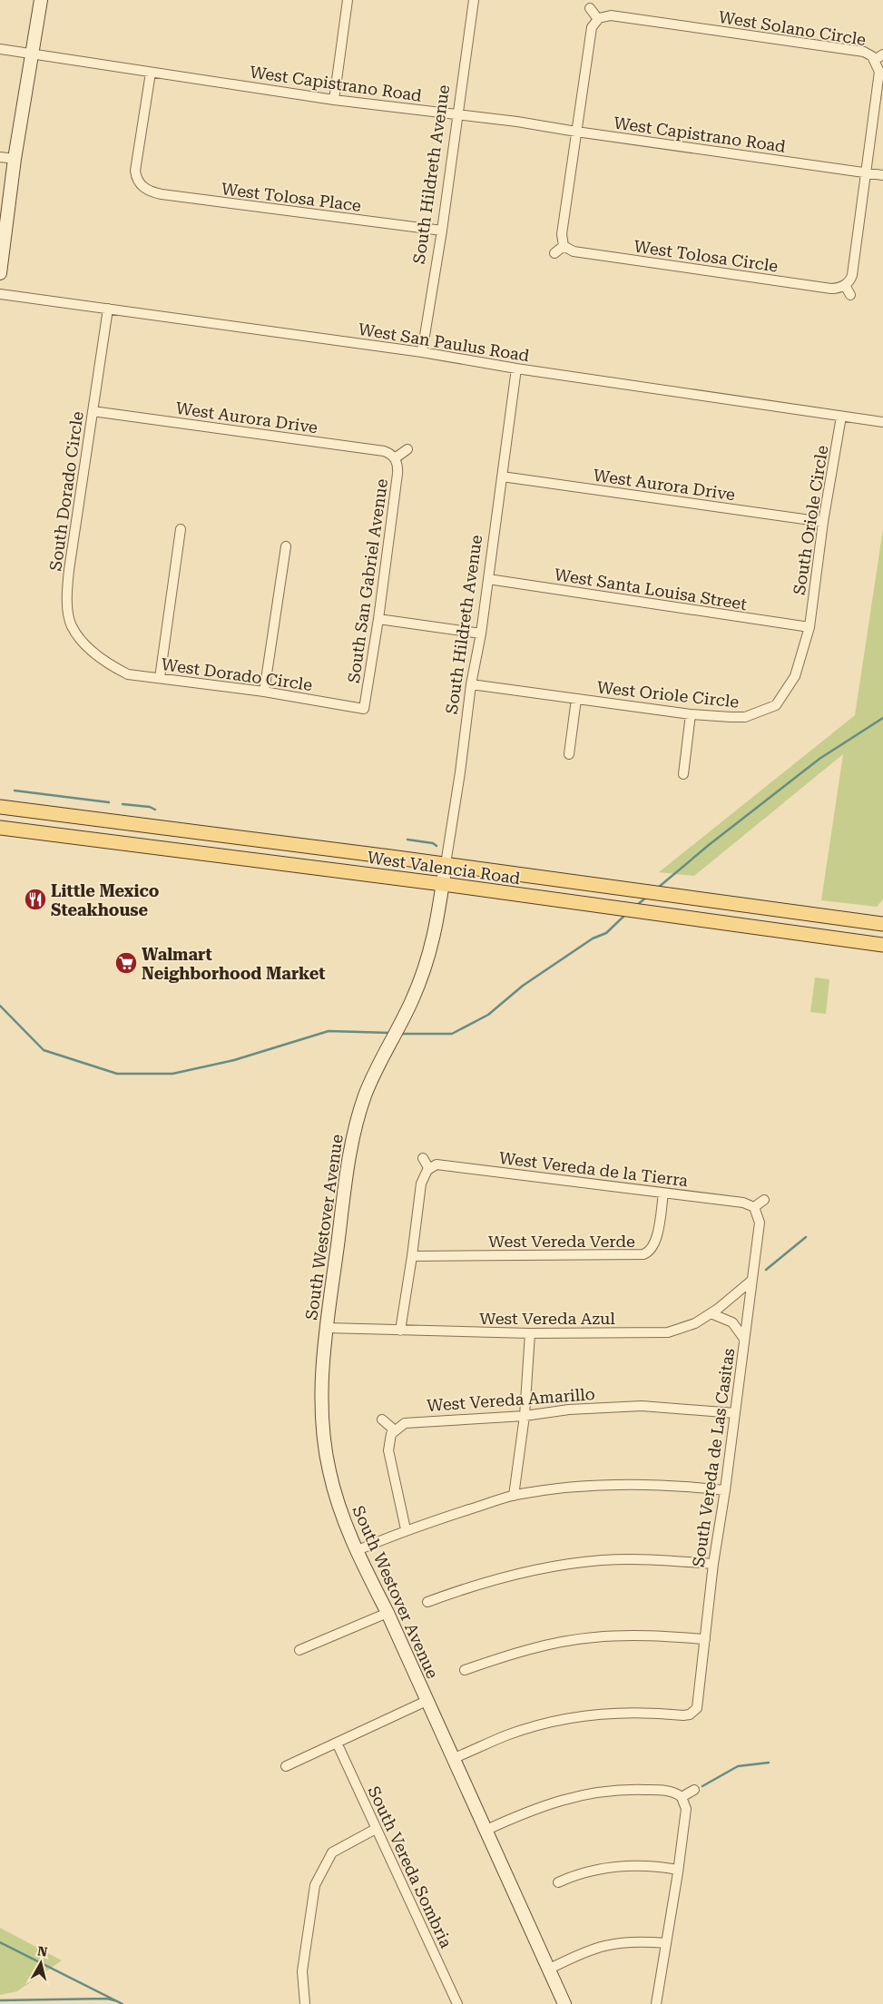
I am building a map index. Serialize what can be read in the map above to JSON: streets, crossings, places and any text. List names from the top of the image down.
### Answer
{
  "streets": {
    "main road": ["West Valencia Road"],
    "street": [
      "West Solano Circle",
      "West Capistrano Road",
      "South Hildreth Avenue",
      "West Tolosa Place",
      "West Tolosa Circle",
      "West San Paulus Road",
      "West Aurora Drive",
      "South Dorado Circle",
      "South Oriole Circle",
      "South San Gabriel Avenue",
      "West Santa Louisa Street",
      "West Dorado Circle",
      "West Oriole Circle",
      "West Vereda de la Tierra",
      "South Westover Avenue",
      "West Vereda Verde",
      "West Vereda Azul",
      "West Vereda Amarillo",
      "South Vereda de Las Casitas",
      "South Vereda Sombria"
    ]
  },
  "crossings": [
    ["West Solano Circle", "West Capistrano Road"],
    ["West Capistrano Road", "South Hildreth Avenue"],
    ["West Capistrano Road", "West Tolosa Place"],
    ["South Hildreth Avenue", "West Tolosa Place"],
    ["South Hildreth Avenue", "West San Paulus Road"],
    ["South Hildreth Avenue", "West Aurora Drive"],
    ["South Hildreth Avenue", "West Santa Louisa Street"],
    ["South Hildreth Avenue", "West Oriole Circle"],
    ["South Hildreth Avenue", "West Valencia Road"],
    ["South Hildreth Avenue", "South Westover Avenue"],
    ["West San Paulus Road", "South Dorado Circle"],
    ["West San Paulus Road", "South Oriole Circle"],
    ["West Aurora Drive", "South Dorado Circle"],
    ["West Aurora Drive", "South Oriole Circle"],
    ["West Aurora Drive", "South San Gabriel Avenue"],
    ["South Dorado Circle", "West Dorado Circle"],
    ["South Oriole Circle", "West Santa Louisa Street"],
    ["South Oriole Circle", "West Oriole Circle"],
    ["South San Gabriel Avenue", "West Dorado Circle"],
    ["West Santa Louisa Street", "West Oriole Circle"],
    ["West Valencia Road", "South Westover Avenue"],
    ["West Vereda de la Tierra", "West Vereda Verde"],
    ["West Vereda de la Tierra", "South Vereda de Las Casitas"],
    ["South Westover Avenue", "West Vereda Azul"],
    ["South Westover Avenue", "South Vereda de Las Casitas"],
    ["West Vereda Azul", "South Vereda de Las Casitas"],
    ["West Vereda Amarillo", "South Vereda de Las Casitas"]
  ],
  "places": {
    "restaurant": ["Little Mexico Steakhouse"],
    "supermarket": ["Walmart Neighborhood Market"]
  },
  "north": "top"
}
